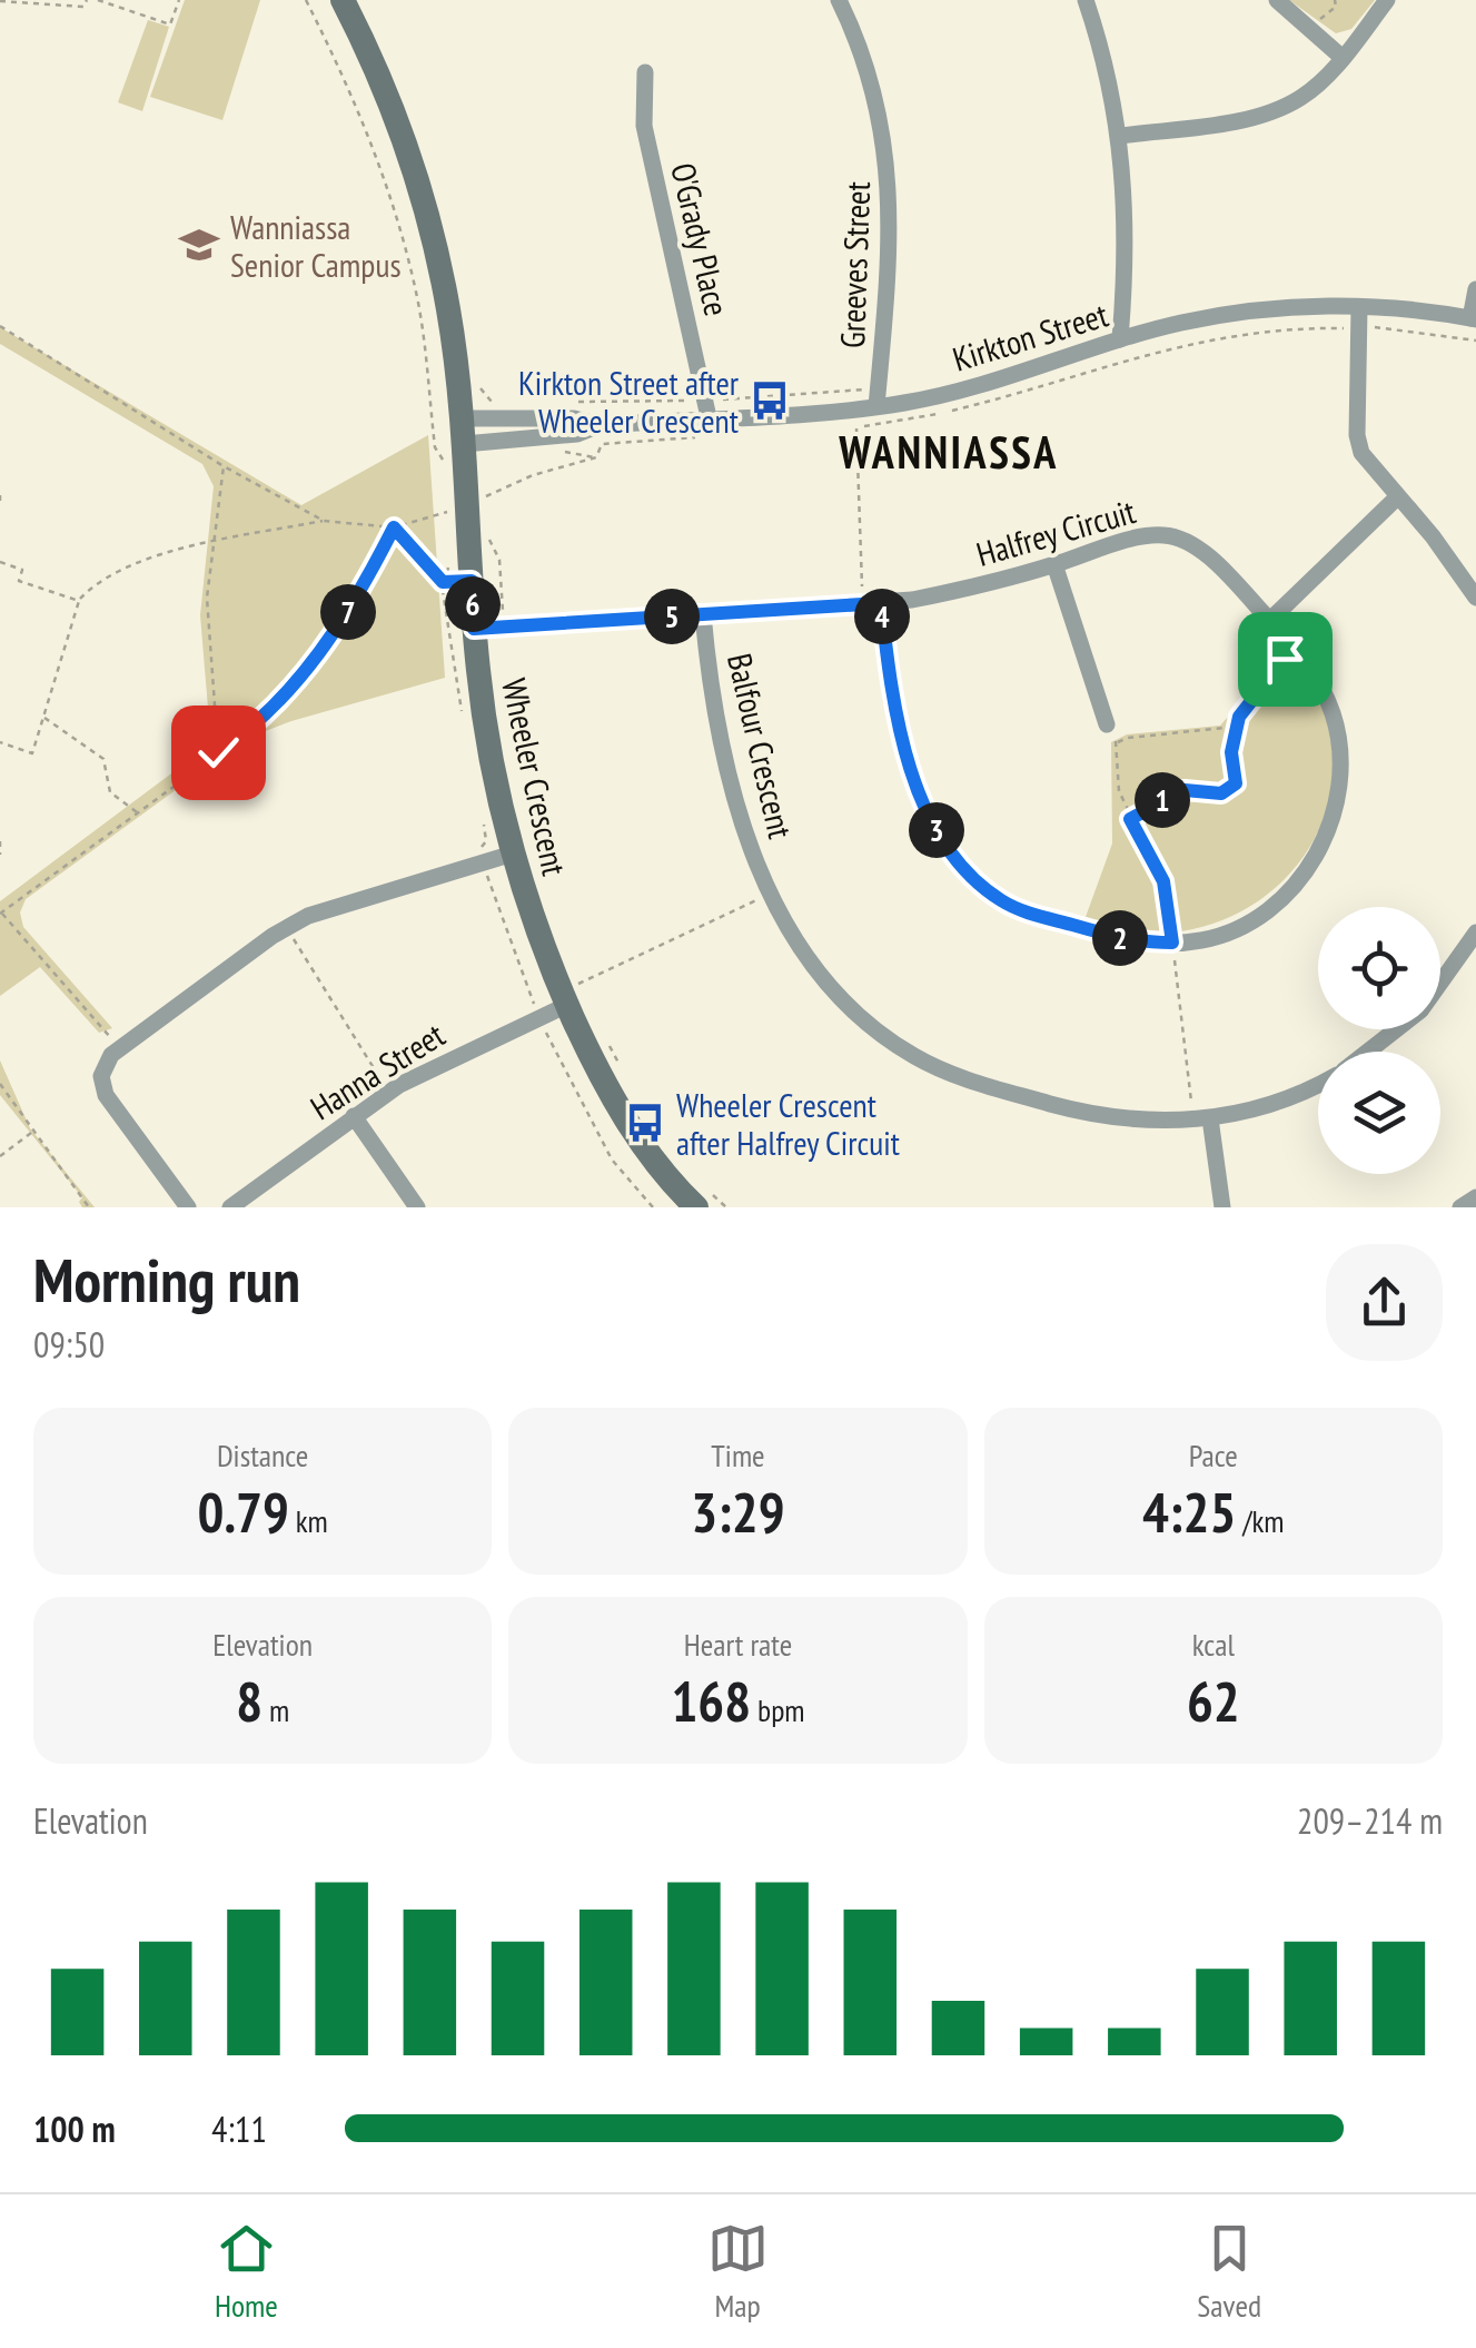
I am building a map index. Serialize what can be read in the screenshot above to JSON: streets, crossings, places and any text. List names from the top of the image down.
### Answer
{
  "streets": {
    "street": [
      "O'Grady Place",
      "Greeves Street",
      "Kirkton Street",
      "Halfrey Circuit",
      "Balfour Crescent",
      "Wheeler Crescent",
      "Hanna Street"
    ]
  },
  "crossings": [
    ["O'Grady Place", "Kirkton Street"],
    ["Greeves Street", "Kirkton Street"],
    ["Kirkton Street", "Wheeler Crescent"],
    ["Halfrey Circuit", "Balfour Crescent"],
    ["Halfrey Circuit", "Wheeler Crescent"],
    ["Wheeler Crescent", "Hanna Street"]
  ],
  "districts": ["WANNIASSA"],
  "places": {
    "school or university": ["Wanniassa Senior Campus"],
    "bus stop": ["Kirkton Street after Wheeler Crescent", "Wheeler Crescent after Halfrey Circuit"]
  },
  "page": {
    "pins": [
      "6",
      "7",
      "4",
      "5",
      "1",
      "3",
      "2"
    ],
    "heading": ["Morning run", "09:50"],
    "stats": [
      ["Distance", "0.79 km"],
      ["Time", "3:29"],
      ["Pace", "4:25 /km"],
      ["Elevation", "8 m"],
      ["Heart rate", "168 bpm"],
      ["kcal", "62"]
    ],
    "chart": ["Elevation", "209–214 m"],
    "list": [
      {
        "name": "100 m",
        "note": "4:11"
      }
    ],
    "tabs": ["Home", "Map", "Saved"]
  }
}
